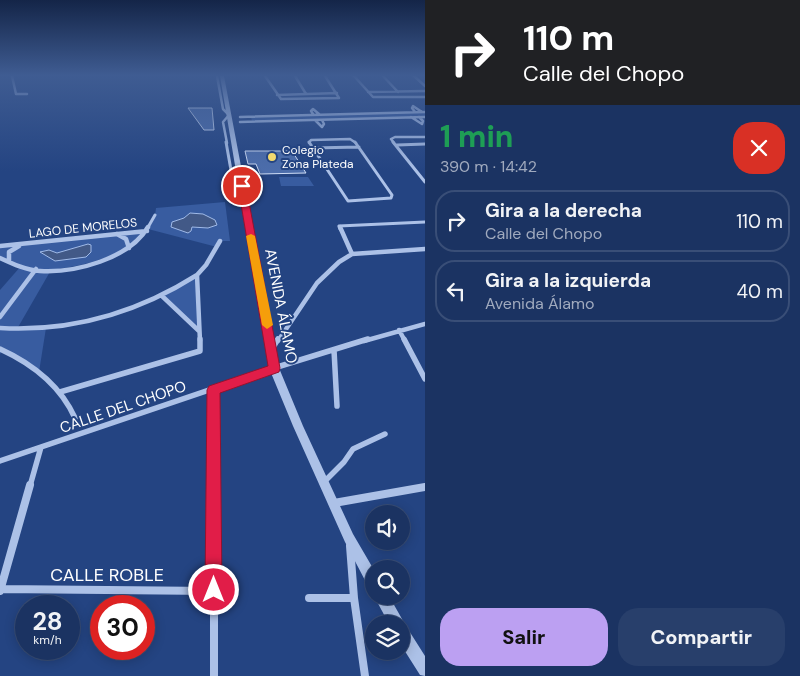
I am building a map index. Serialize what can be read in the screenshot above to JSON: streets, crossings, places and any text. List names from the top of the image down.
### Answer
{
  "streets": {
    "street": [
      "LAGO DE MORELOS",
      "AVENIDA ÁLAMO",
      "CALLE DEL CHOPO",
      "CALLE ROBLE"
    ]
  },
  "crossings": [
    ["AVENIDA ÁLAMO", "CALLE DEL CHOPO"]
  ],
  "places": ["Colegio Zona Plateda"],
  "page": {
    "turn": ["110 m", "Calle del Chopo"],
    "heading": ["1 min", "390 m · 14:42"],
    "list": [
      {
        "name": "Gira a la derecha",
        "note": "Calle del Chopo",
        "value": "110 m"
      },
      {
        "name": "Gira a la izquierda",
        "note": "Avenida Álamo",
        "value": "40 m"
      }
    ],
    "speed": "28 km/h",
    "limit": "30",
    "buttons": ["Salir", "Compartir"]
  }
}
